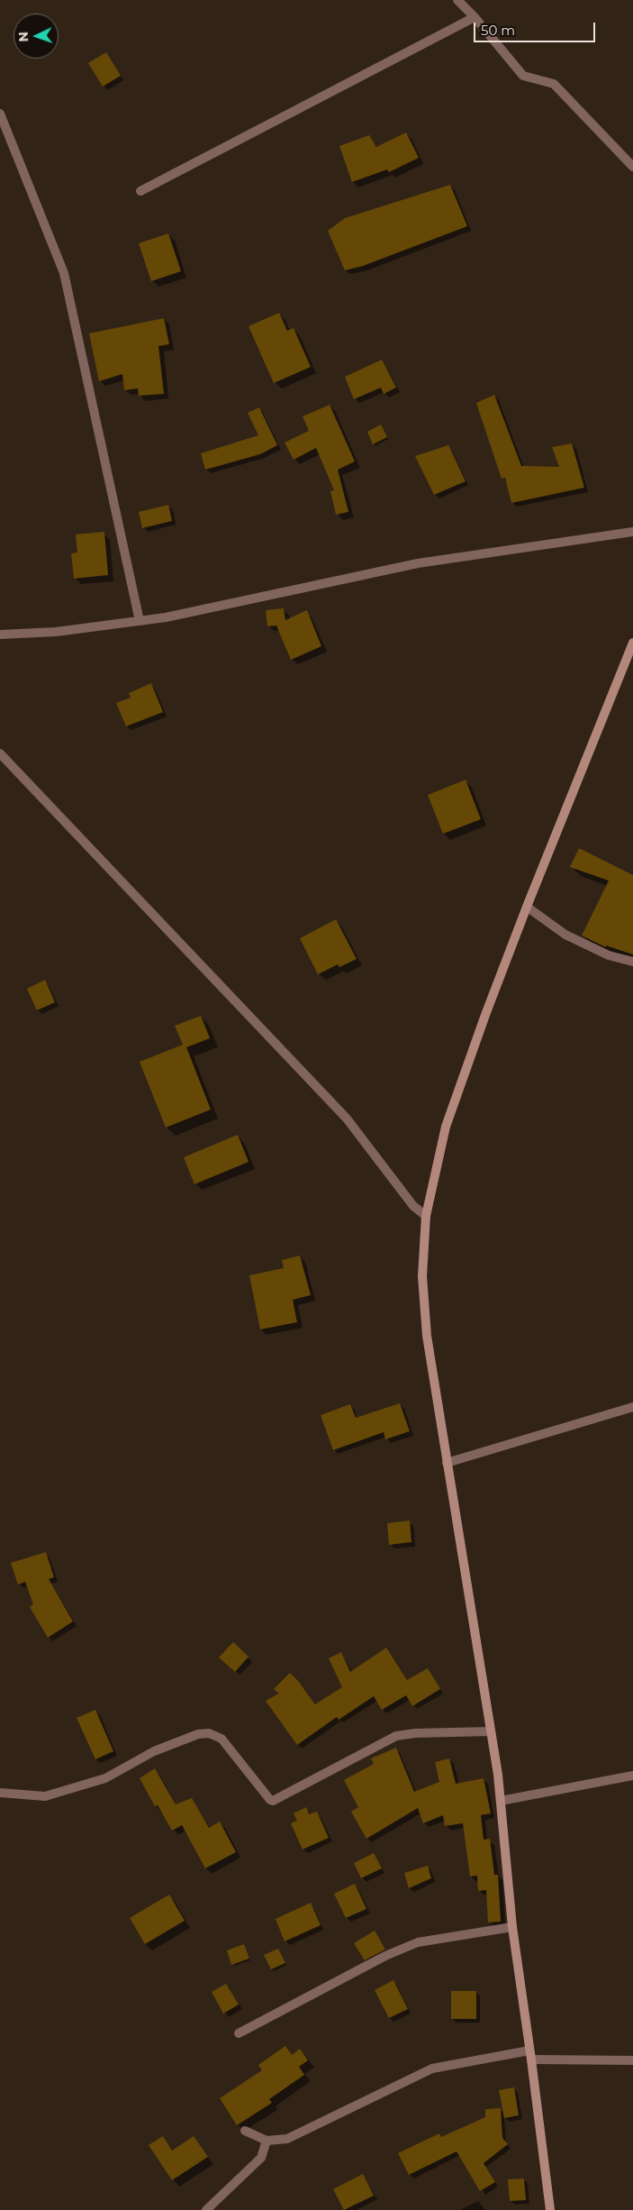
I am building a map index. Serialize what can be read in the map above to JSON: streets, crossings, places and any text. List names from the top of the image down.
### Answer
{
  "scale_bar": "50 m",
  "north": "left"
}
